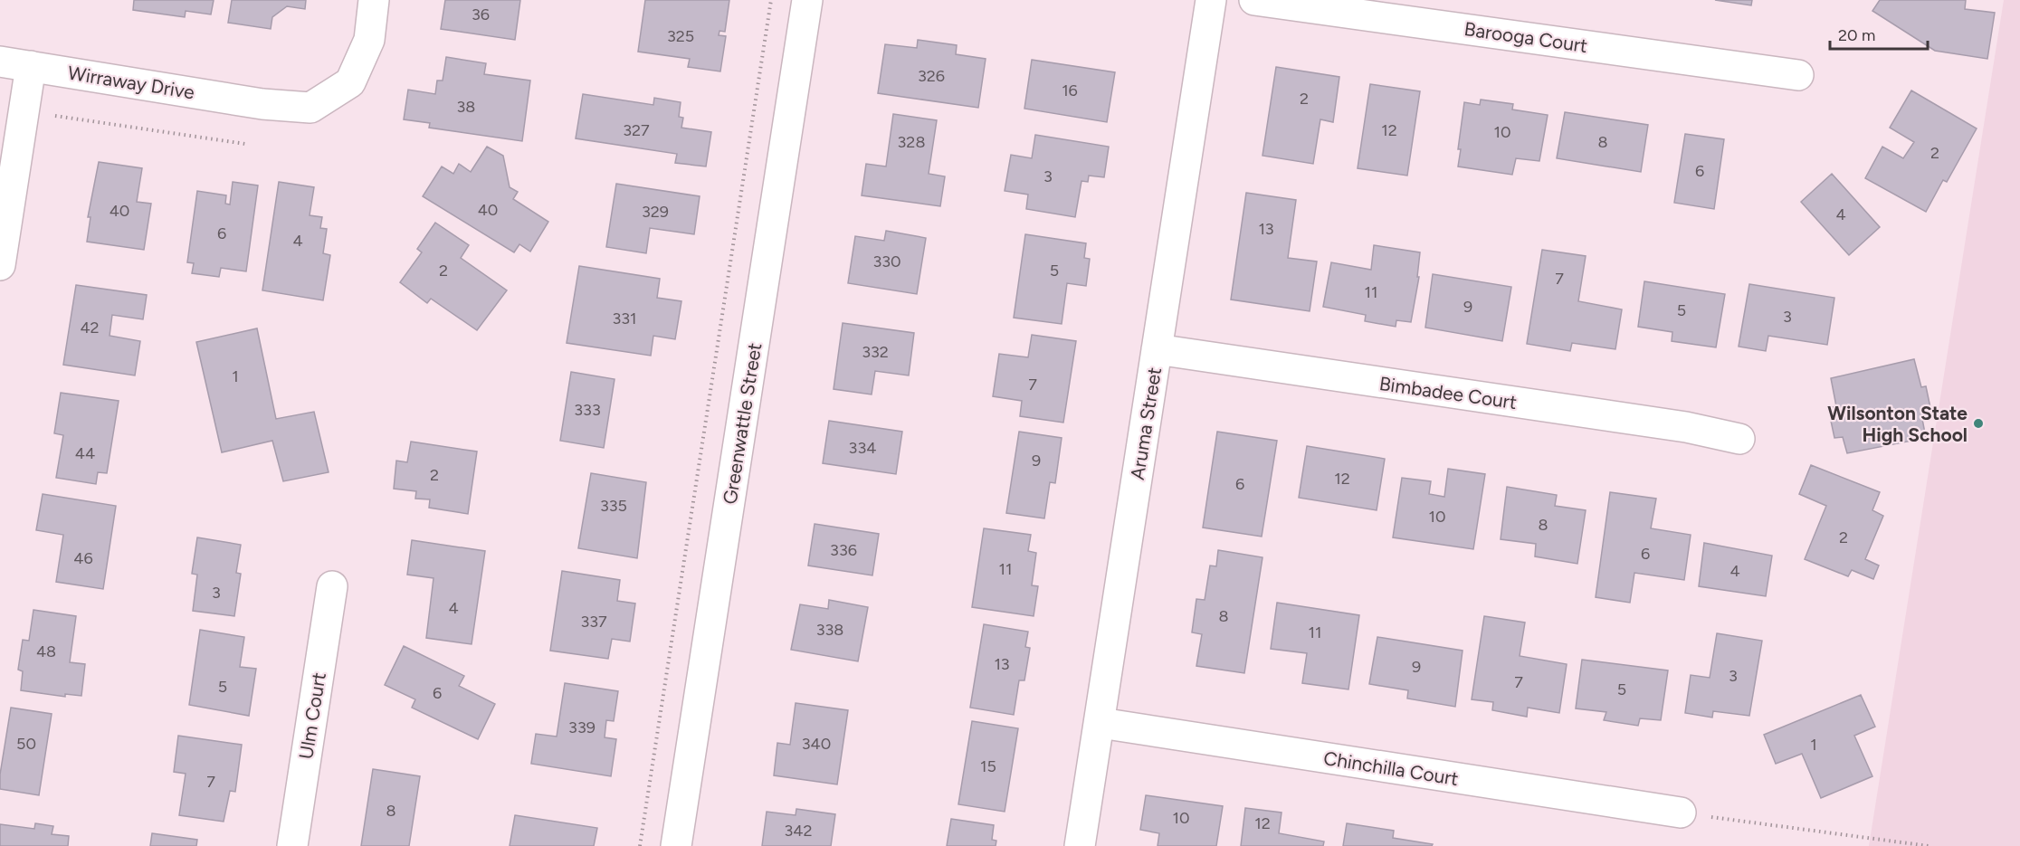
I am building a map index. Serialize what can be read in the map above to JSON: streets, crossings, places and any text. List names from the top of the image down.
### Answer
{
  "streets": {
    "street": [
      "Barooga Court",
      "Wirraway Drive",
      "Bimbadee Court",
      "Greenwattle Street",
      "Aruma Street",
      "Ulm Court",
      "Chinchilla Court"
    ]
  },
  "crossings": [
    ["Bimbadee Court", "Aruma Street"],
    ["Aruma Street", "Chinchilla Court"]
  ],
  "places": ["Wilsonton State High School"],
  "house_numbers": [
    "36",
    "325",
    "326",
    "16",
    "2",
    "38",
    "327",
    "12",
    "10",
    "328",
    "8",
    "2",
    "6",
    "3",
    "40",
    "40",
    "329",
    "4",
    "13",
    "6",
    "4",
    "330",
    "2",
    "5",
    "7",
    "11",
    "9",
    "5",
    "3",
    "331",
    "42",
    "332",
    "1",
    "7",
    "333",
    "334",
    "44",
    "9",
    "2",
    "12",
    "6",
    "335",
    "10",
    "8",
    "2",
    "336",
    "6",
    "46",
    "11",
    "4",
    "3",
    "4",
    "8",
    "337",
    "338",
    "11",
    "48",
    "13",
    "9",
    "3",
    "7",
    "5",
    "5",
    "6",
    "339",
    "50",
    "340",
    "1",
    "15",
    "7",
    "8",
    "10",
    "12",
    "342"
  ],
  "scale_bar": "20 m"
}
